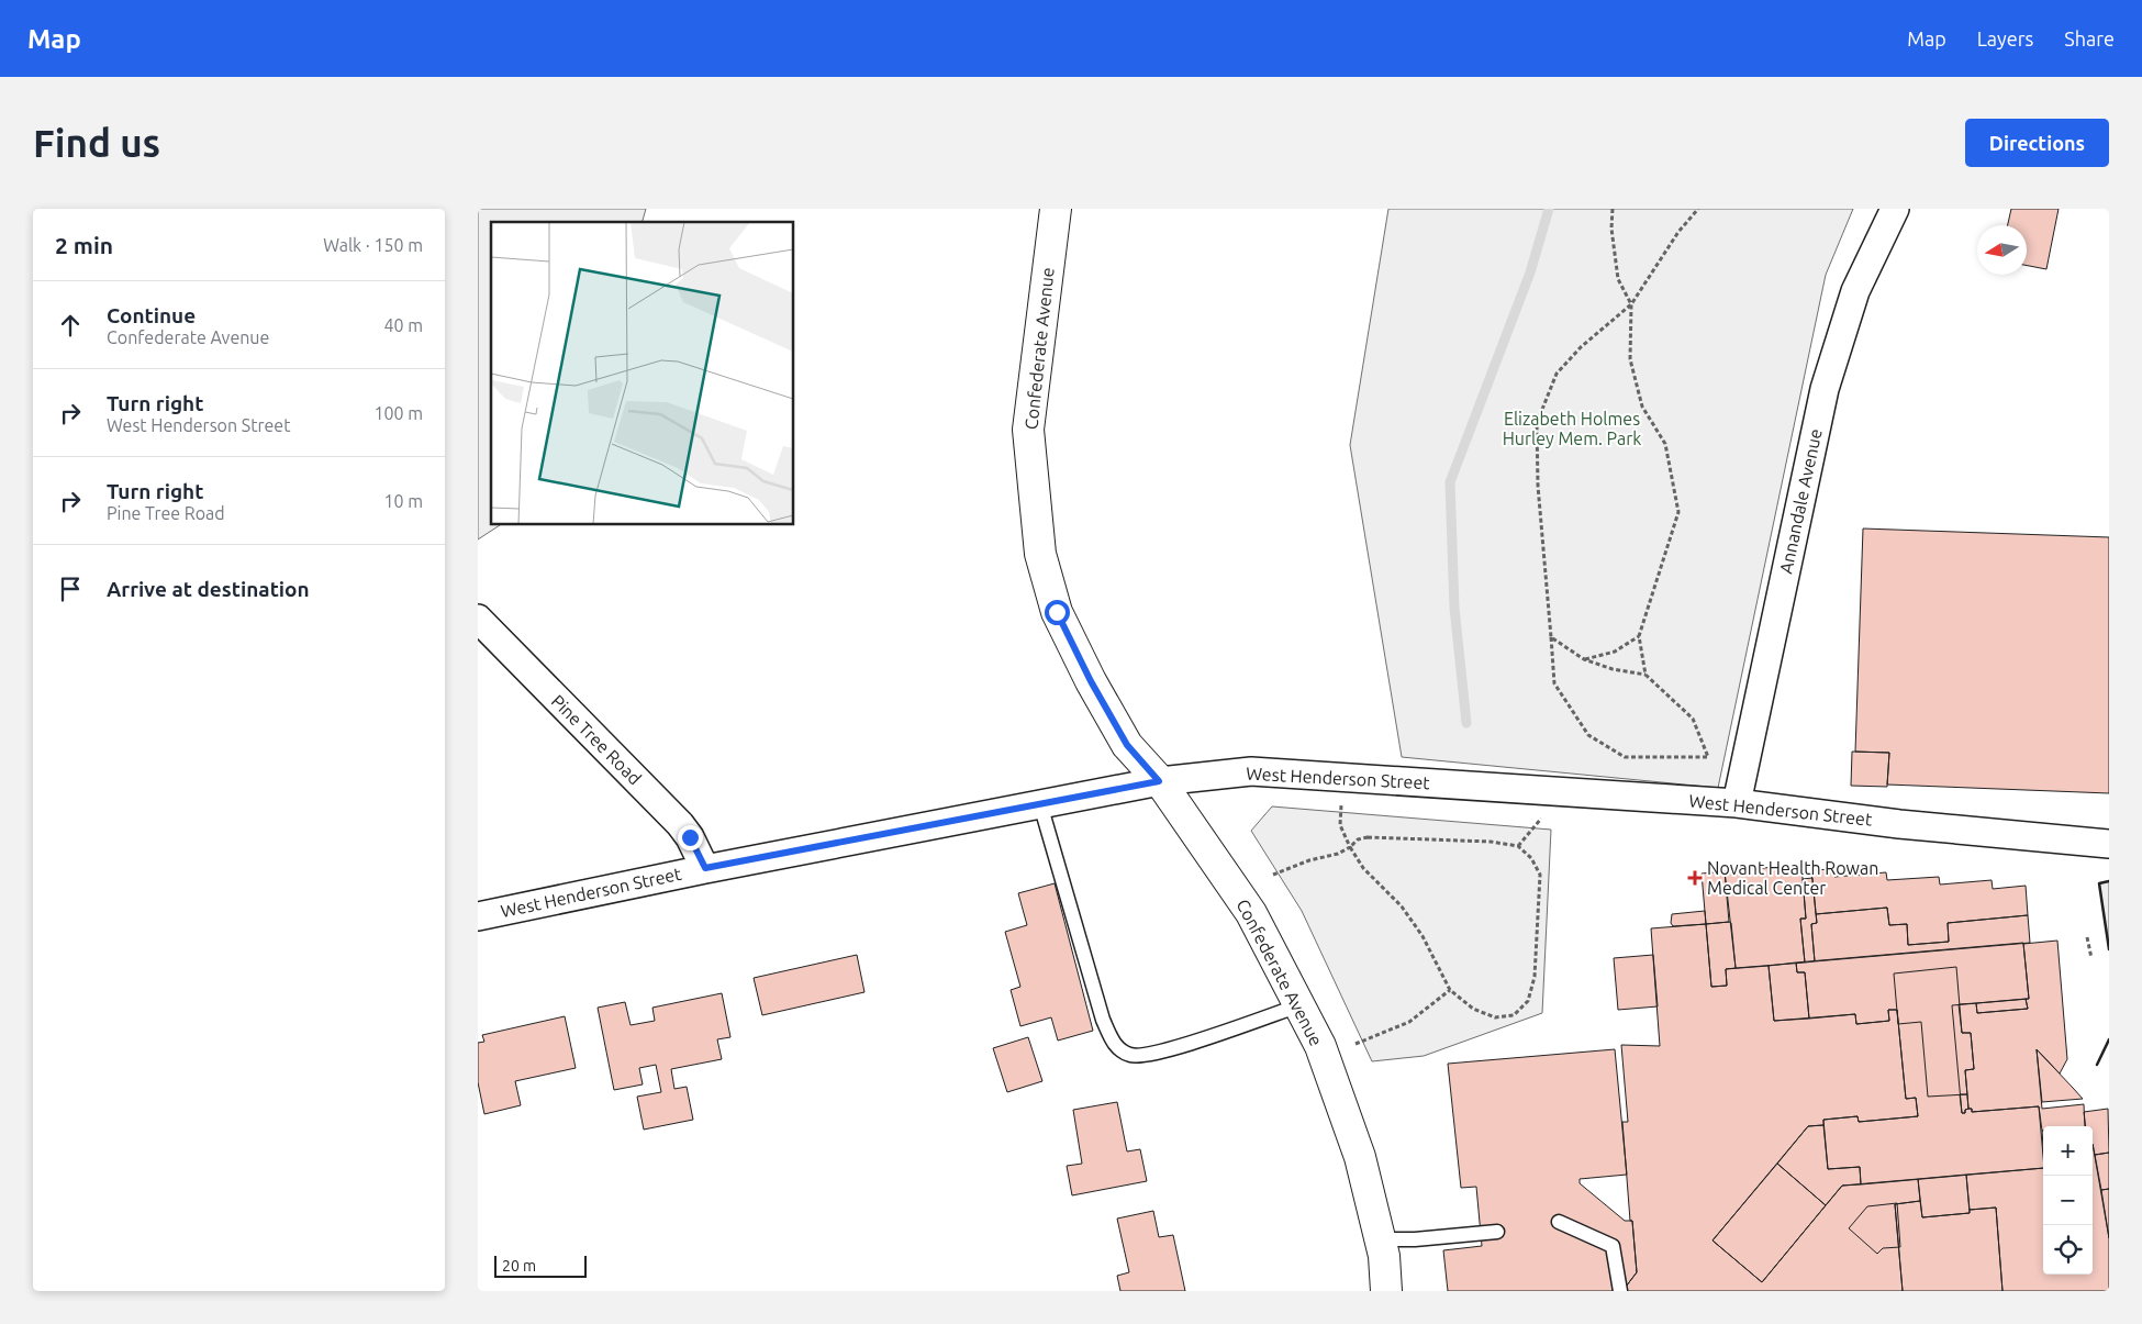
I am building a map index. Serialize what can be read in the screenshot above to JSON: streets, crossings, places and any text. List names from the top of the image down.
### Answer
{
  "streets": {
    "street": [
      "Confederate Avenue",
      "Annandale Avenue",
      "Pine Tree Road",
      "West Henderson Street"
    ]
  },
  "crossings": [
    ["Confederate Avenue", "West Henderson Street"],
    ["Annandale Avenue", "West Henderson Street"],
    ["Pine Tree Road", "West Henderson Street"]
  ],
  "parks": ["Elizabeth Holmes Hurley Mem. Park"],
  "places": {
    "health": ["Novant Health Rowan Medical Center"]
  },
  "scale_bar": "20 m",
  "north": "left",
  "page": {
    "header": "Map",
    "nav": ["Map", "Layers", "Share"],
    "buttons": "Directions",
    "title": "Find us",
    "heading": ["2 min", "Walk · 150 m"],
    "list": [
      ["Continue", "Confederate Avenue", "40 m"],
      ["Turn right", "West Henderson Street", "100 m"],
      ["Turn right", "Pine Tree Road", "10 m"],
      "Arrive at destination"
    ],
    "map_buttons": ["+", "−"],
    "scale": "20 m"
  }
}
